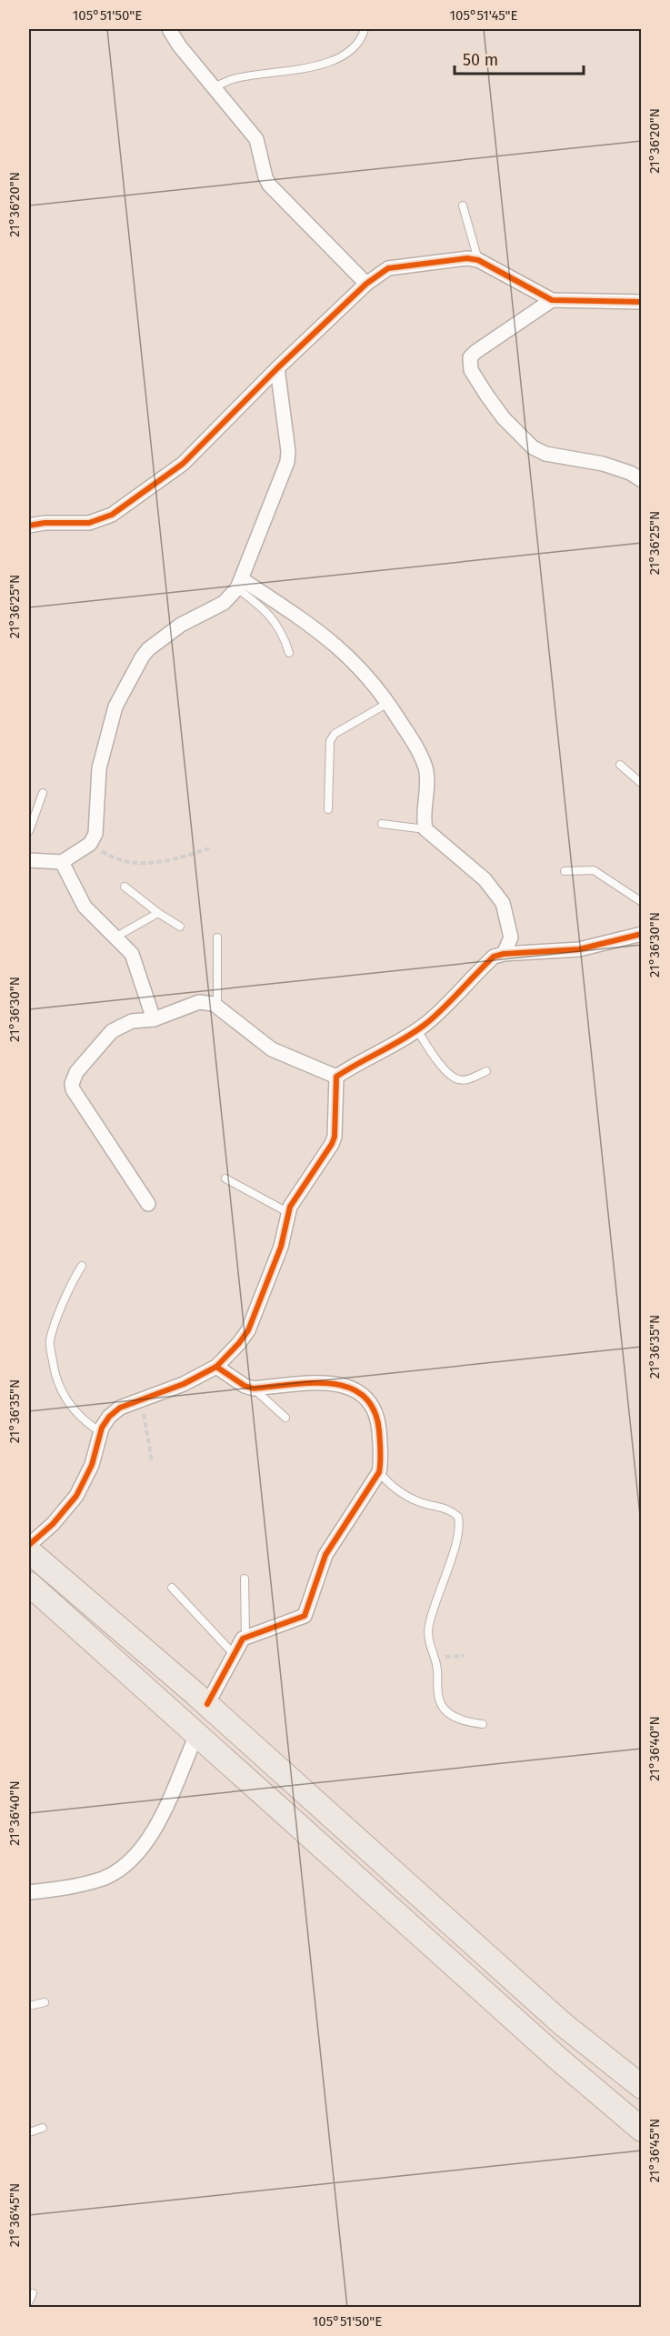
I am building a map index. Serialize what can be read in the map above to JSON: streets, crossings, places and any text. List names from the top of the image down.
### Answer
{
  "scale_bar": "50 m",
  "coordinates": [
    "105°51'50\"E",
    "105°51'45\"E",
    "21°36'20\"N",
    "21°36'25\"N",
    "21°36'30\"N",
    "21°36'35\"N",
    "21°36'40\"N",
    "21°36'45\"N"
  ]
}
